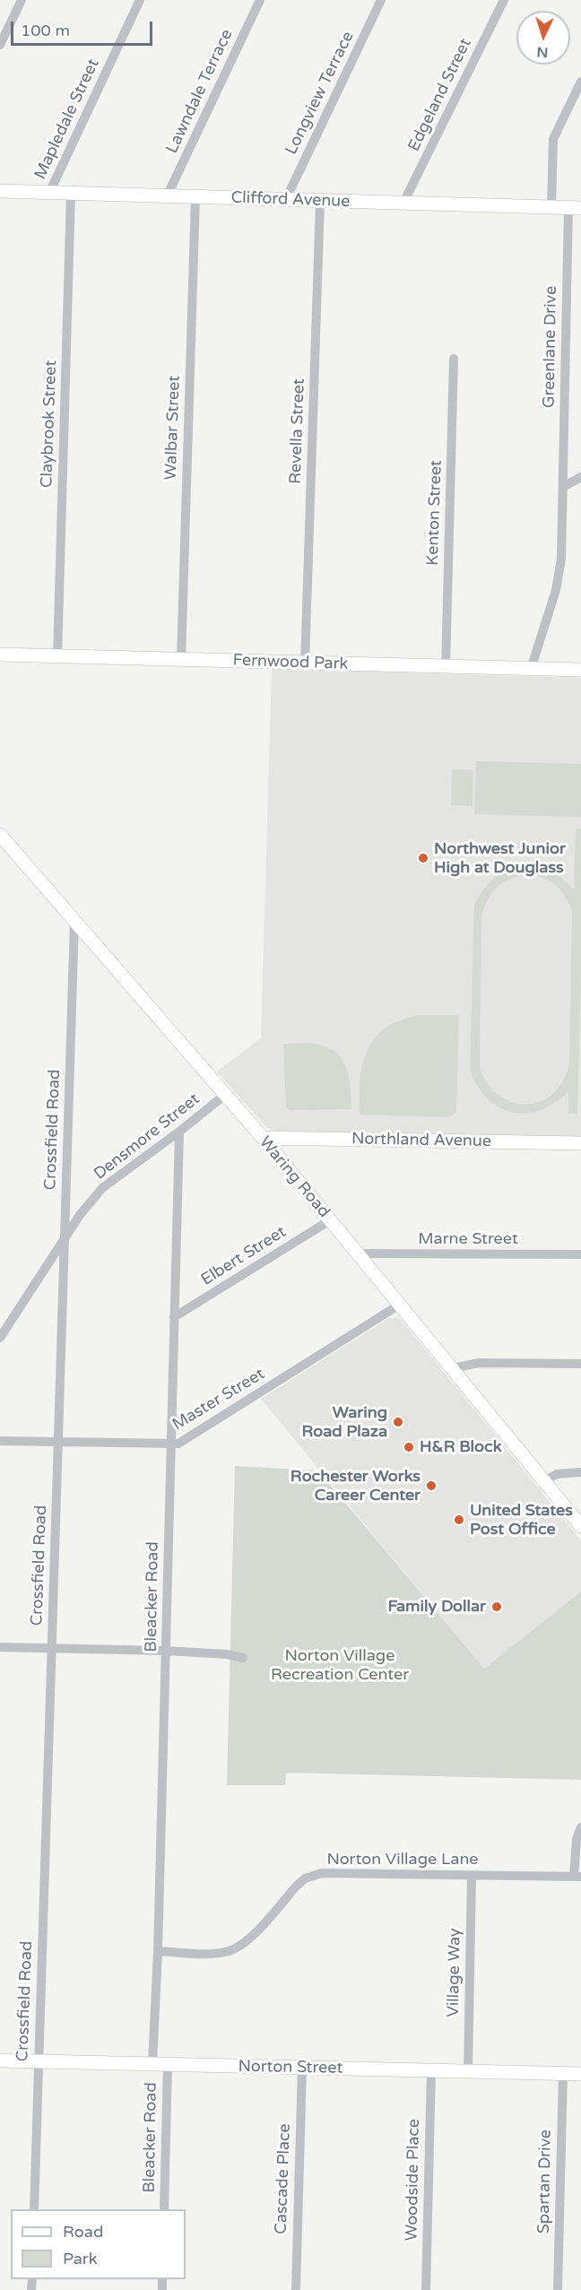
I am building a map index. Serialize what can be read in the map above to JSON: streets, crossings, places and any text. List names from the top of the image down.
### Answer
{
  "streets": {
    "street": [
      "Lawndale Terrace",
      "Longview Terrace",
      "Edgeland Street",
      "Mapledale Street",
      "Clifford Avenue",
      "Greenlane Drive",
      "Claybrook Street",
      "Walbar Street",
      "Revella Street",
      "Kenton Street",
      "Fernwood Park",
      "Crossfield Road",
      "Densmore Street",
      "Northland Avenue",
      "Waring Road",
      "Marne Street",
      "Elbert Street",
      "Master Street",
      "Bleacker Road",
      "Norton Village Lane",
      "Village Way",
      "Norton Street",
      "Cascade Place",
      "Woodside Place",
      "Spartan Drive"
    ]
  },
  "crossings": [
    ["Lawndale Terrace", "Clifford Avenue"],
    ["Longview Terrace", "Clifford Avenue"],
    ["Edgeland Street", "Clifford Avenue"],
    ["Mapledale Street", "Clifford Avenue"],
    ["Clifford Avenue", "Greenlane Drive"],
    ["Clifford Avenue", "Claybrook Street"],
    ["Clifford Avenue", "Walbar Street"],
    ["Clifford Avenue", "Revella Street"],
    ["Greenlane Drive", "Fernwood Park"],
    ["Claybrook Street", "Fernwood Park"],
    ["Walbar Street", "Fernwood Park"],
    ["Revella Street", "Fernwood Park"],
    ["Kenton Street", "Fernwood Park"],
    ["Crossfield Road", "Densmore Street"],
    ["Crossfield Road", "Waring Road"],
    ["Crossfield Road", "Master Street"],
    ["Crossfield Road", "Norton Street"],
    ["Densmore Street", "Waring Road"],
    ["Densmore Street", "Bleacker Road"],
    ["Northland Avenue", "Waring Road"],
    ["Waring Road", "Marne Street"],
    ["Waring Road", "Elbert Street"],
    ["Waring Road", "Master Street"],
    ["Elbert Street", "Bleacker Road"],
    ["Master Street", "Bleacker Road"],
    ["Bleacker Road", "Norton Village Lane"],
    ["Bleacker Road", "Norton Street"],
    ["Norton Village Lane", "Village Way"],
    ["Village Way", "Norton Street"],
    ["Norton Street", "Cascade Place"],
    ["Norton Street", "Woodside Place"],
    ["Norton Street", "Spartan Drive"]
  ],
  "parks": ["Norton Village Recreation Center"],
  "places": [
    "Northwest Junior High at Douglass",
    "Waring Road Plaza",
    "H&R Block",
    "Rochester Works Career Center",
    "United States Post Office",
    "Family Dollar"
  ],
  "legend": ["Road", "Park"],
  "scale_bar": "100 m",
  "north": "bottom"
}
